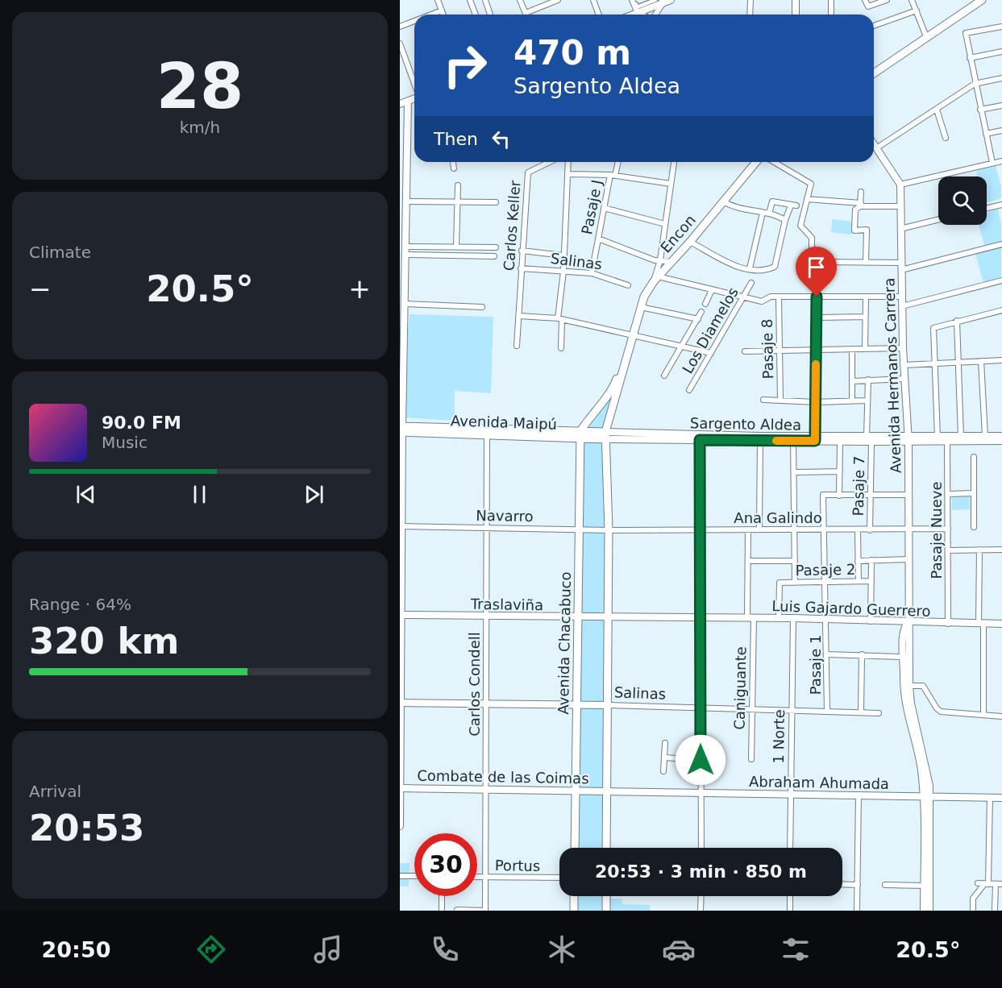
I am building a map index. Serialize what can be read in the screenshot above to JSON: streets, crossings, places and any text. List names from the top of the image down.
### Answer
{
  "streets": {
    "main road": [
      "Encon",
      "Salinas",
      "Avenida Maipú",
      "Avenida Chacabuco",
      "Combate de las Coimas"
    ],
    "street": [
      "Pasaje J",
      "Carlos Keller",
      "Los Diamelos",
      "Pasaje 8",
      "Avenida Hermanos Carrera",
      "Sargento Aldea",
      "Pasaje 7",
      "Navarro",
      "Ana Galindo",
      "Pasaje Nueve",
      "Pasaje 2",
      "Traslaviña",
      "Luis Gajardo Guerrero",
      "Pasaje 1",
      "Carlos Condell",
      "Caniguante",
      "1 Norte",
      "Abraham Ahumada",
      "Portus"
    ]
  },
  "crossings": [
    ["Pasaje J", "Salinas"],
    ["Carlos Keller", "Salinas"],
    ["Encon", "Avenida Maipú"],
    ["Encon", "Sargento Aldea"],
    ["Encon", "Avenida Chacabuco"],
    ["Salinas", "Avenida Chacabuco"],
    ["Salinas", "Pasaje 1"],
    ["Salinas", "Carlos Condell"],
    ["Salinas", "Caniguante"],
    ["Salinas", "1 Norte"],
    ["Avenida Hermanos Carrera", "Sargento Aldea"],
    ["Avenida Hermanos Carrera", "Ana Galindo"],
    ["Avenida Hermanos Carrera", "Pasaje 2"],
    ["Avenida Hermanos Carrera", "Luis Gajardo Guerrero"],
    ["Avenida Hermanos Carrera", "Abraham Ahumada"],
    ["Avenida Maipú", "Sargento Aldea"],
    ["Avenida Maipú", "Avenida Chacabuco"],
    ["Avenida Maipú", "Carlos Condell"],
    ["Sargento Aldea", "Pasaje 7"],
    ["Sargento Aldea", "Pasaje Nueve"],
    ["Pasaje 7", "Ana Galindo"],
    ["Pasaje 7", "Pasaje 2"],
    ["Navarro", "Ana Galindo"],
    ["Navarro", "Avenida Chacabuco"],
    ["Navarro", "Carlos Condell"],
    ["Ana Galindo", "Pasaje Nueve"],
    ["Ana Galindo", "Pasaje 1"],
    ["Ana Galindo", "Caniguante"],
    ["Pasaje Nueve", "Luis Gajardo Guerrero"],
    ["Pasaje 2", "Luis Gajardo Guerrero"],
    ["Pasaje 2", "Pasaje 1"],
    ["Pasaje 2", "Caniguante"],
    ["Traslaviña", "Luis Gajardo Guerrero"],
    ["Traslaviña", "Avenida Chacabuco"],
    ["Traslaviña", "Carlos Condell"],
    ["Luis Gajardo Guerrero", "Pasaje 1"],
    ["Luis Gajardo Guerrero", "Caniguante"],
    ["Luis Gajardo Guerrero", "1 Norte"],
    ["Avenida Chacabuco", "Combate de las Coimas"],
    ["Carlos Condell", "Combate de las Coimas"],
    ["Carlos Condell", "Portus"],
    ["1 Norte", "Abraham Ahumada"],
    ["Combate de las Coimas", "Abraham Ahumada"]
  ],
  "page": {
    "tile": [
      ["28", "km/h"],
      "Climate",
      ["Range · 64%", "320 km"],
      ["Arrival", "20:53"]
    ],
    "turn": ["470 m", "Sargento Aldea"],
    "then": "Then",
    "heat": ["−", "20.5°", "+"],
    "song": ["90.0 FM", "Music"],
    "limit": "30",
    "trip": "20:53 · 3 min · 850 m",
    "tabs": ["20:50", "20.5°"]
  }
}
